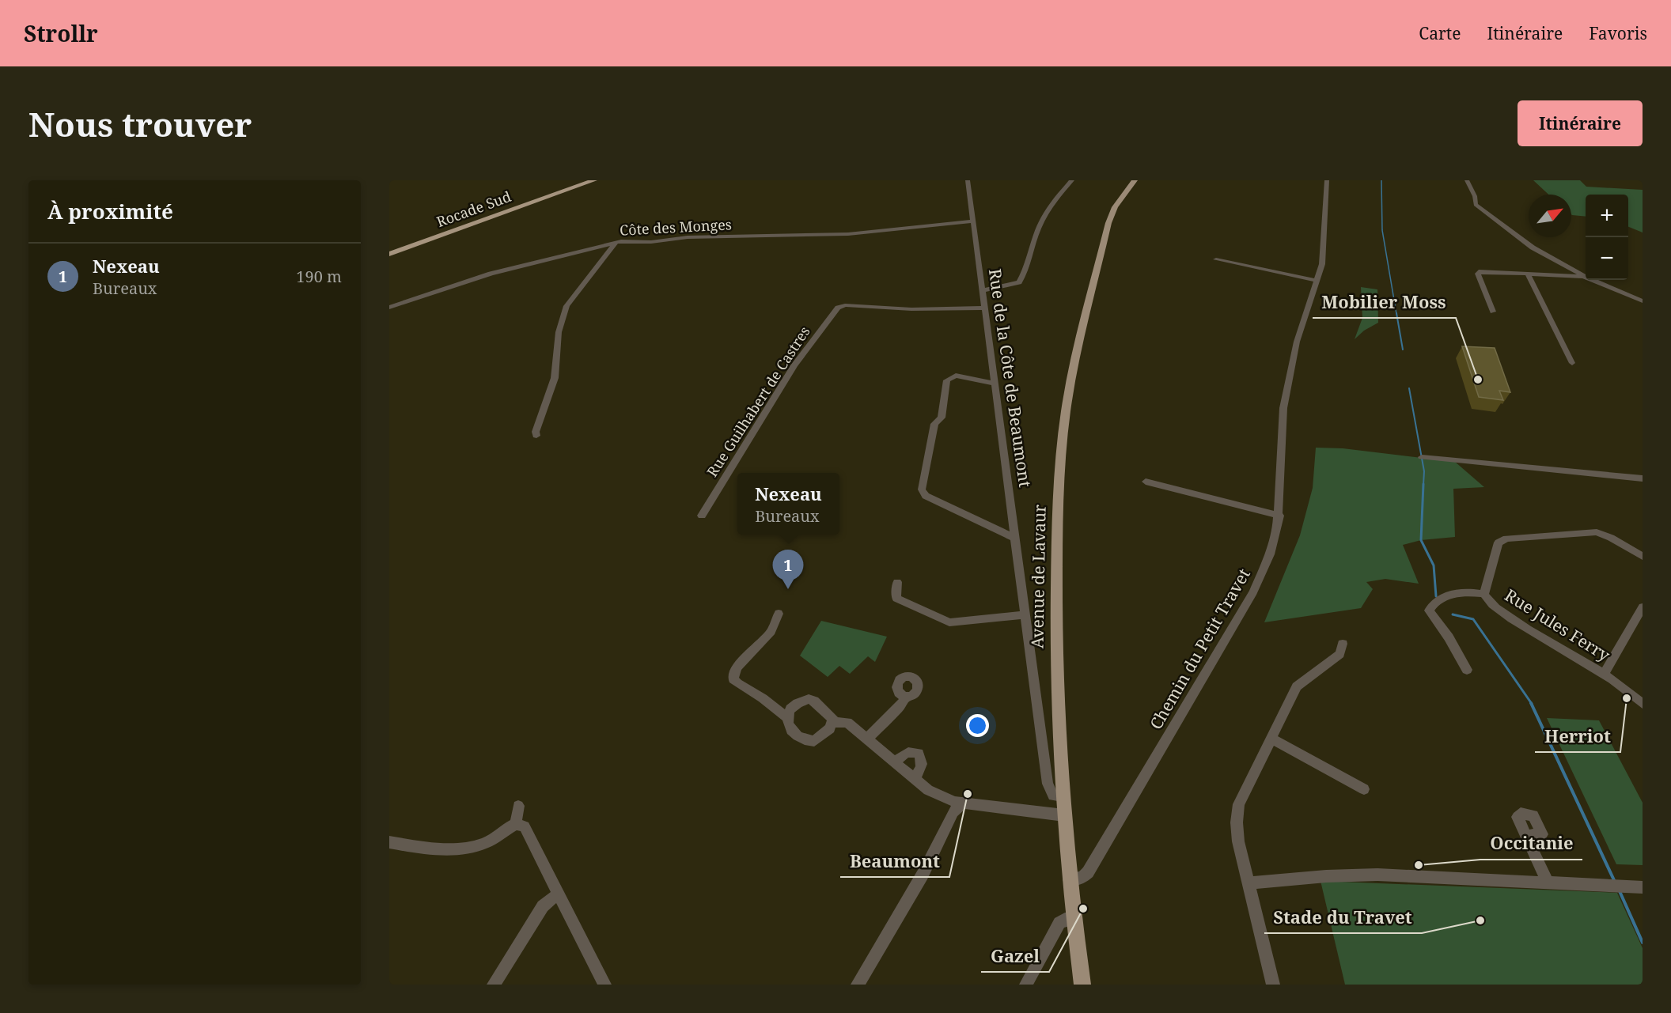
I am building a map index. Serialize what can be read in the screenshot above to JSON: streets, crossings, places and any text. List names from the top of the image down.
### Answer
{
  "streets": {
    "highway": ["Rocade Sud"],
    "main road": ["Avenue de Lavaur"],
    "street": [
      "Côte des Monges",
      "Rue de la Côte de Beaumont",
      "Rue Guilhabert de Castres",
      "Rue Jules Ferry",
      "Chemin du Petit Travet"
    ]
  },
  "crossings": [
    ["Côte des Monges", "Rue de la Côte de Beaumont"],
    ["Rue de la Côte de Beaumont", "Rue Guilhabert de Castres"],
    ["Rue de la Côte de Beaumont", "Avenue de Lavaur"],
    ["Avenue de Lavaur", "Chemin du Petit Travet"]
  ],
  "places": [
    "Mobilier Moss",
    "Herriot",
    "Beaumont",
    "Occitanie",
    "Gazel",
    "Stade du Travet"
  ],
  "north": "top right",
  "page": {
    "header": "Strollr",
    "nav": ["Carte", "Itinéraire", "Favoris"],
    "buttons": "Itinéraire",
    "title": "Nous trouver",
    "heading": "À proximité",
    "map_buttons": ["+", "−"],
    "list": [
      {
        "mark": "1",
        "name": "Nexeau",
        "note": "Bureaux",
        "value": "190 m"
      }
    ],
    "popup": ["Nexeau", "Bureaux"],
    "pins": "1"
  }
}
